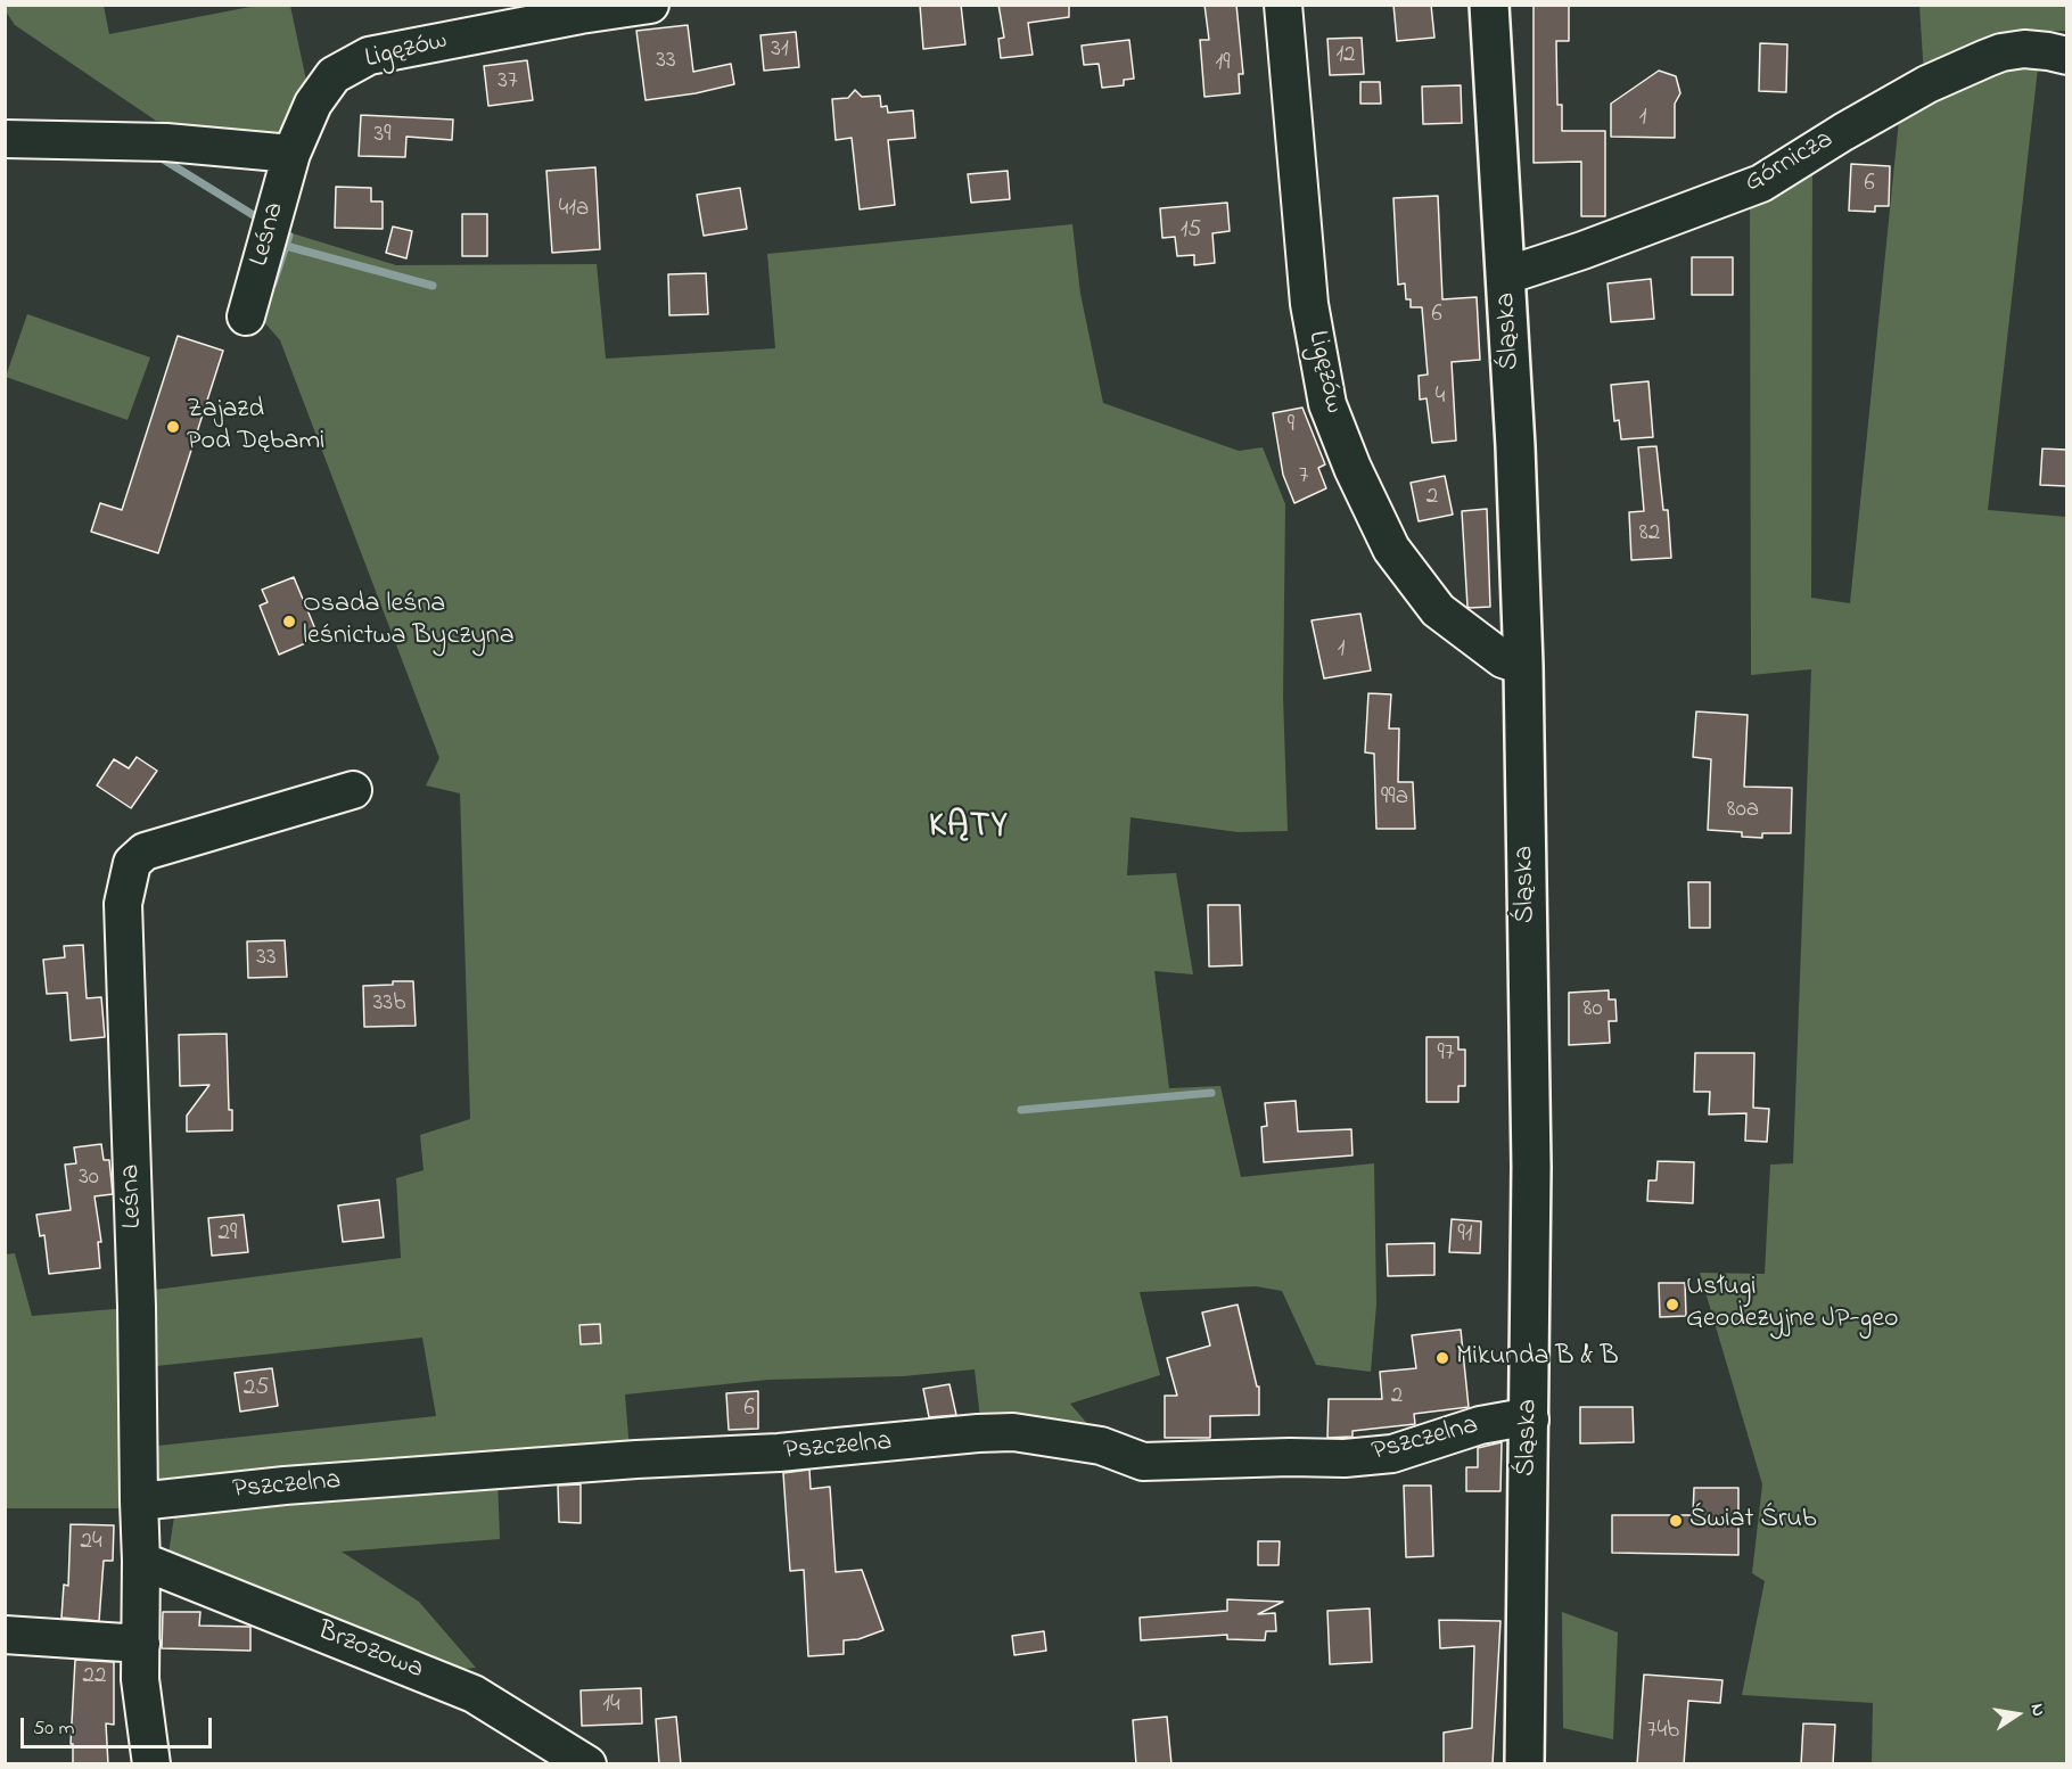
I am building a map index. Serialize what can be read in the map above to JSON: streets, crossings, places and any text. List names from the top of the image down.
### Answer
{
  "streets": {
    "main road": ["Śląska"],
    "street": [
      "Ligęzów",
      "Górnicza",
      "Leśna",
      "Pszczelna",
      "Brzozowa"
    ]
  },
  "crossings": [
    ["Ligęzów", "Leśna"],
    ["Ligęzów", "Śląska"],
    ["Górnicza", "Śląska"],
    ["Leśna", "Pszczelna"],
    ["Leśna", "Brzozowa"],
    ["Śląska", "Pszczelna"]
  ],
  "districts": ["KĄTY"],
  "places": [
    "Zajazd Pod Dębami",
    "Osada leśna leśnictwa Byczyna",
    "Usługi Geodezyjne JP-geo",
    "Mikunda B & B",
    "Świat Śrub"
  ],
  "house_numbers": [
    "31",
    "12",
    "33",
    "19",
    "37",
    "1",
    "39",
    "6",
    "41a",
    "15",
    "6",
    "4",
    "9",
    "7",
    "2",
    "82",
    "1",
    "99a",
    "80a",
    "33",
    "33b",
    "80",
    "97",
    "30",
    "29",
    "91",
    "25",
    "2",
    "6",
    "24",
    "22",
    "14",
    "74b"
  ],
  "scale_bar": "50 m",
  "north": "right"
}
